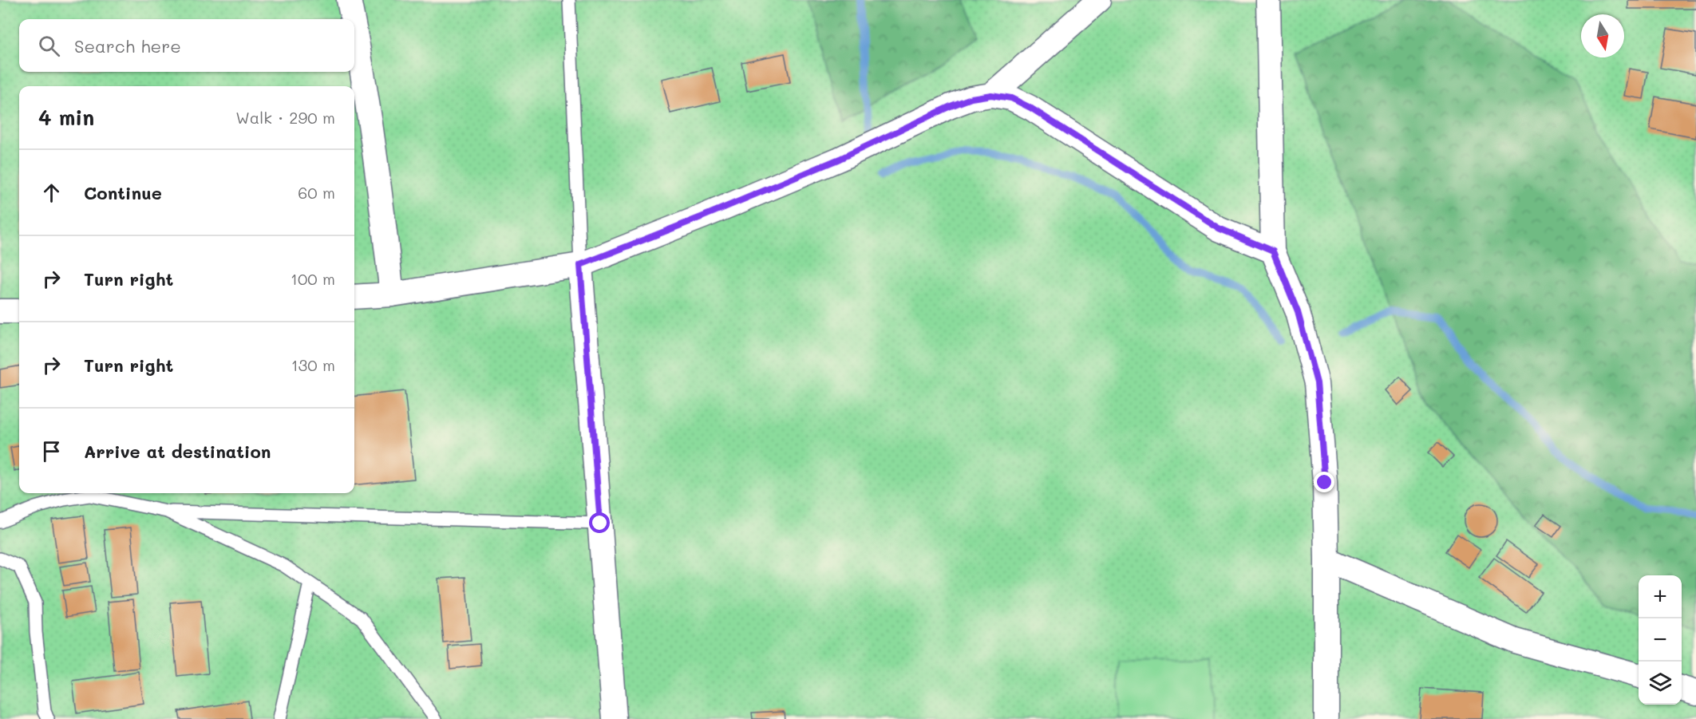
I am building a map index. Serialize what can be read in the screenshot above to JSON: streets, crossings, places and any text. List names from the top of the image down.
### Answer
{
  "north": "bottom",
  "page": {
    "search": "Search here",
    "heading": ["4 min", "Walk · 290 m"],
    "list": [
      ["Continue", "60 m"],
      ["Turn right", "100 m"],
      ["Turn right", "130 m"],
      "Arrive at destination"
    ],
    "map_buttons": ["+", "−"]
  }
}
